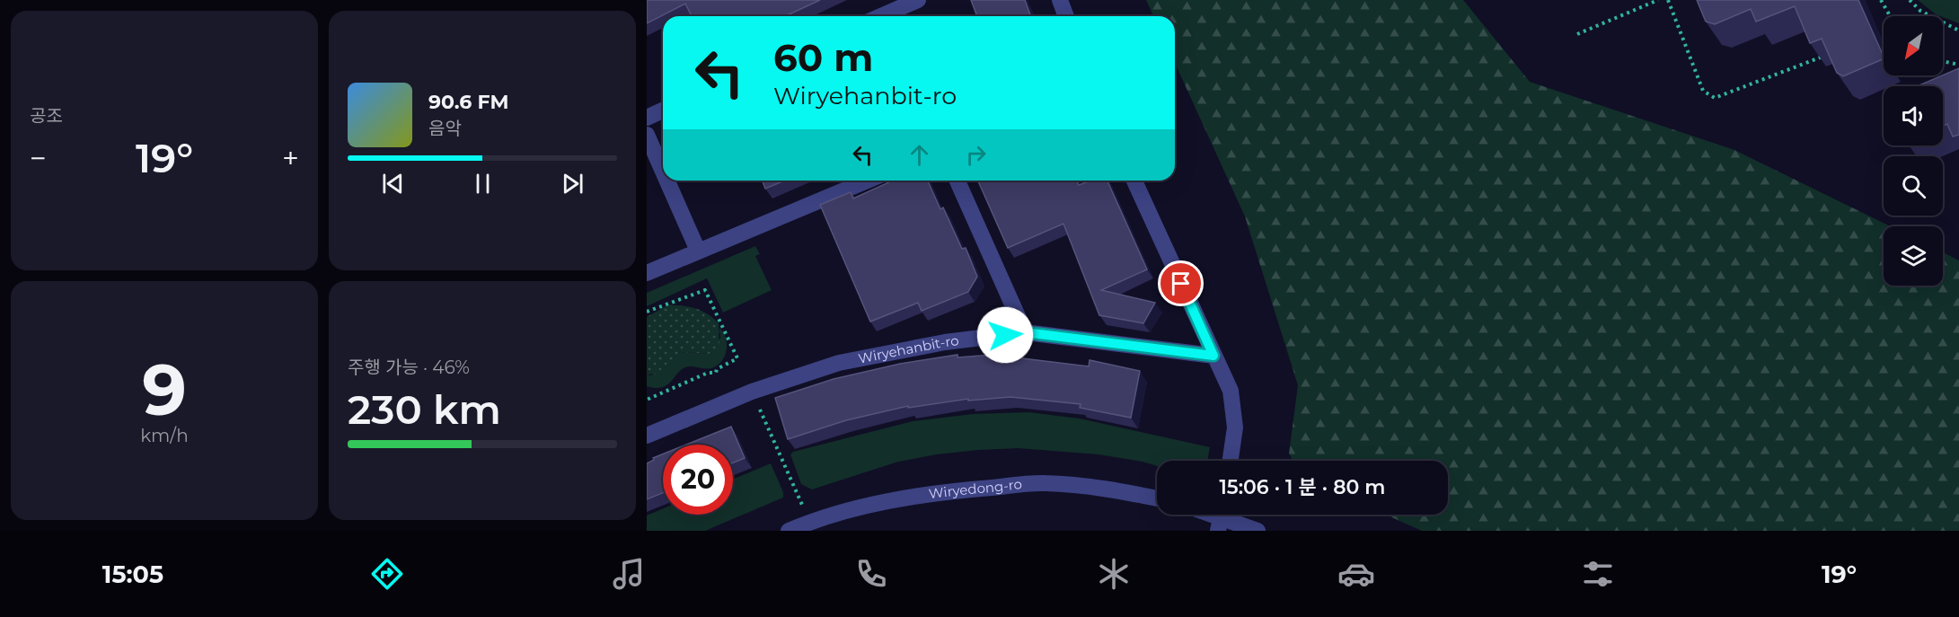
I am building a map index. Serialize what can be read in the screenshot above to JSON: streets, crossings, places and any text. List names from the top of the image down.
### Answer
{
  "streets": {
    "street": ["Wiryehanbit-ro", "Wiryedong-ro"]
  },
  "north": "bottom left",
  "page": {
    "tile": [
      "공조",
      ["9", "km/h"],
      ["주행 가능 · 46%", "230 km"]
    ],
    "turn": ["60 m", "Wiryehanbit-ro"],
    "song": ["90.6 FM", "음악"],
    "heat": ["−", "19°", "+"],
    "limit": "20",
    "trip": "15:06 · 1 분 · 80 m",
    "tabs": ["15:05", "19°"]
  }
}
